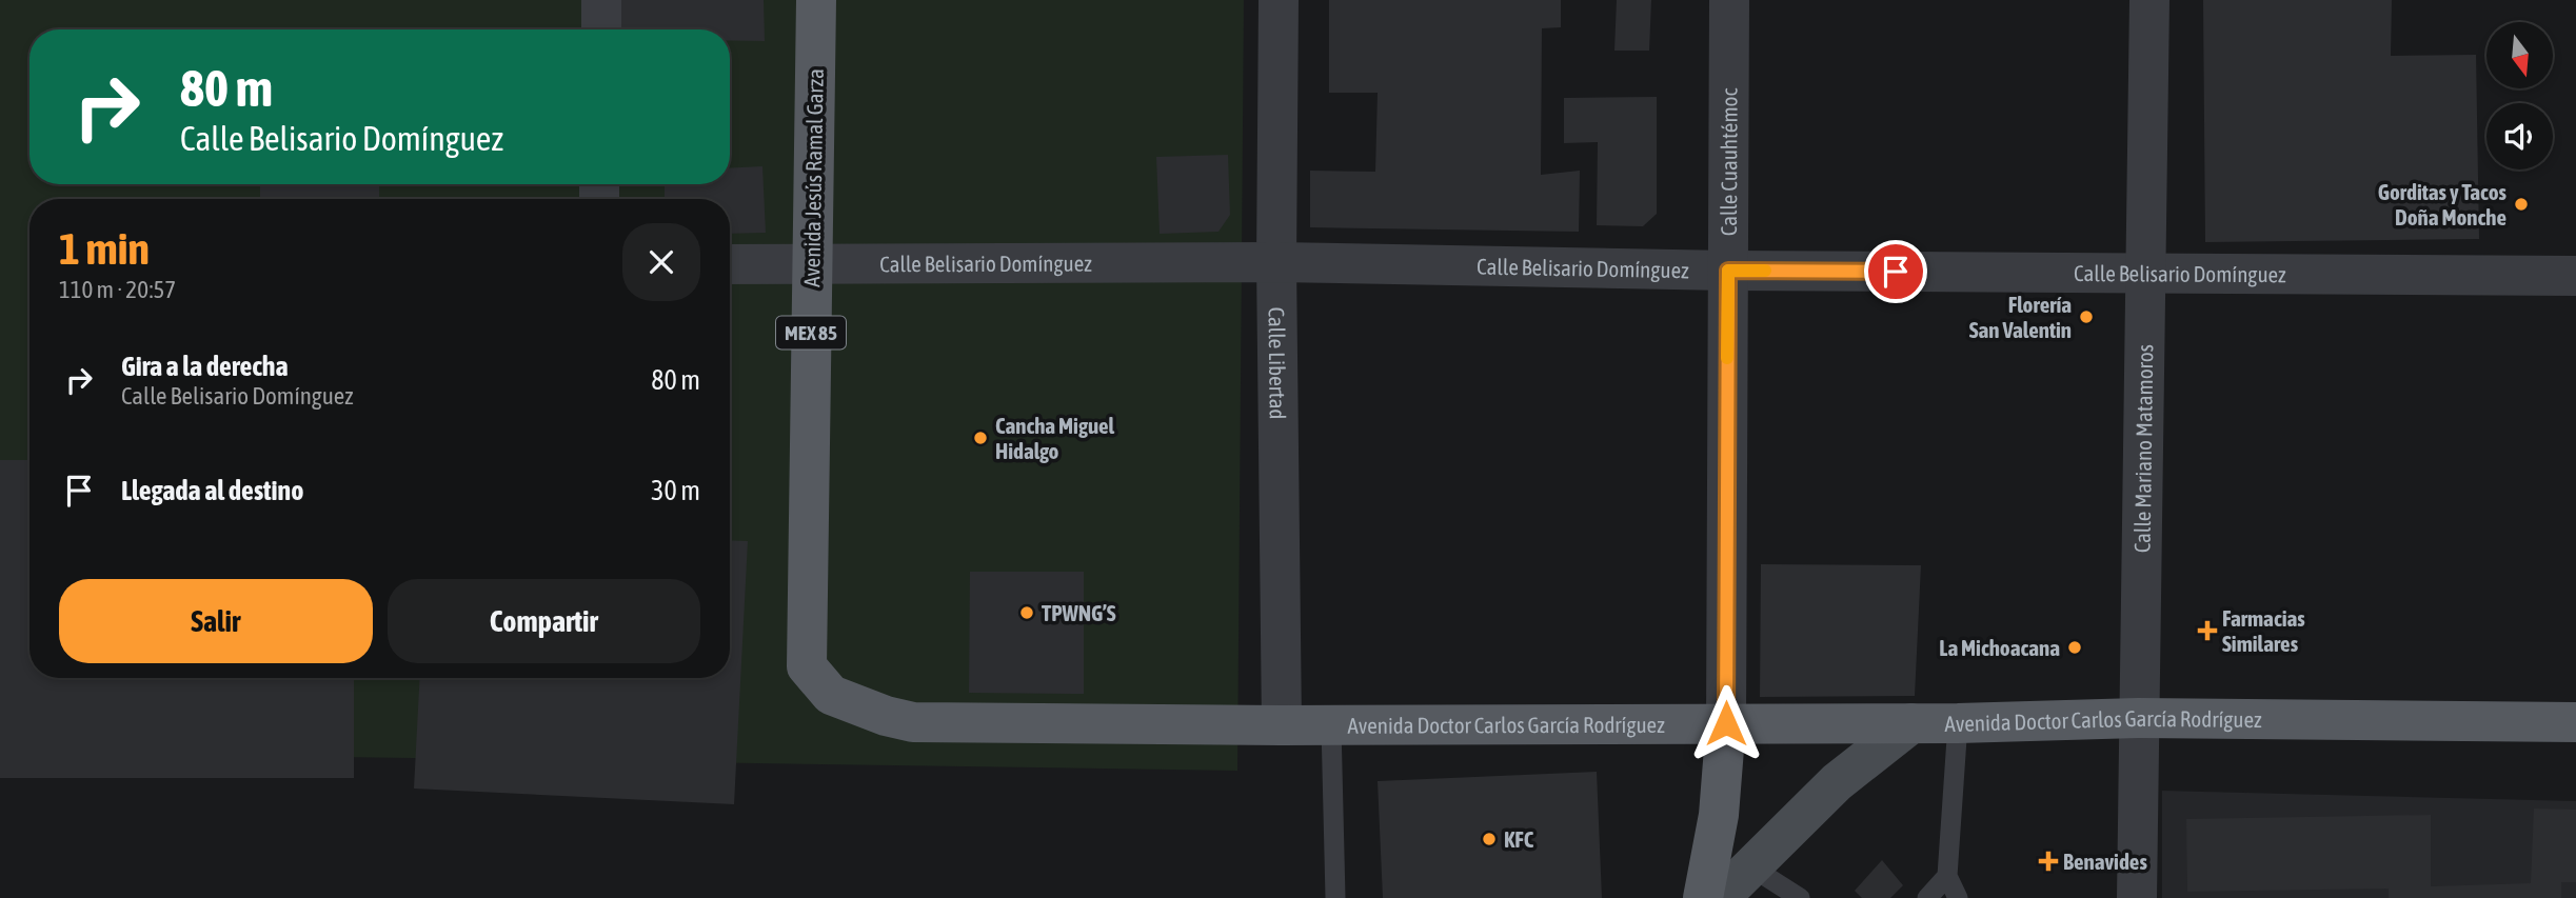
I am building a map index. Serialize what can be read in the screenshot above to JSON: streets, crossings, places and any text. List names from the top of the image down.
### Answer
{
  "streets": {
    "main road": ["Avenida Jesús Ramal Garza", "MEX 85", "Avenida Doctor Carlos García Rodríguez"],
    "street": [
      "Calle Cuauhtémoc",
      "Calle Belisario Domínguez",
      "Calle Libertad",
      "Calle Mariano Matamoros"
    ]
  },
  "crossings": [
    ["Calle Cuauhtémoc", "Calle Belisario Domínguez"],
    ["Calle Cuauhtémoc", "Avenida Doctor Carlos García Rodríguez"],
    ["Avenida Jesús Ramal Garza", "Calle Belisario Domínguez"],
    ["Avenida Jesús Ramal Garza", "Avenida Doctor Carlos García Rodríguez"],
    ["Calle Belisario Domínguez", "Calle Libertad"],
    ["Calle Belisario Domínguez", "Calle Mariano Matamoros"],
    ["Calle Libertad", "Avenida Doctor Carlos García Rodríguez"],
    ["Calle Mariano Matamoros", "Avenida Doctor Carlos García Rodríguez"]
  ],
  "places": {
    "other": [
      "Gorditas y Tacos Doña Monche",
      "Florería San Valentin",
      "Cancha Miguel Hidalgo",
      "TPWNG’S",
      "La Michoacana",
      "KFC"
    ],
    "health": ["Farmacias Similares", "Benavides"]
  },
  "north": "bottom",
  "page": {
    "turn": ["80 m", "Calle Belisario Domínguez"],
    "heading": ["1 min", "110 m · 20:57"],
    "list": [
      {
        "name": "Gira a la derecha",
        "note": "Calle Belisario Domínguez",
        "value": "80 m"
      },
      {
        "name": "Llegada al destino",
        "value": "30 m"
      }
    ],
    "buttons": ["Salir", "Compartir"]
  }
}
